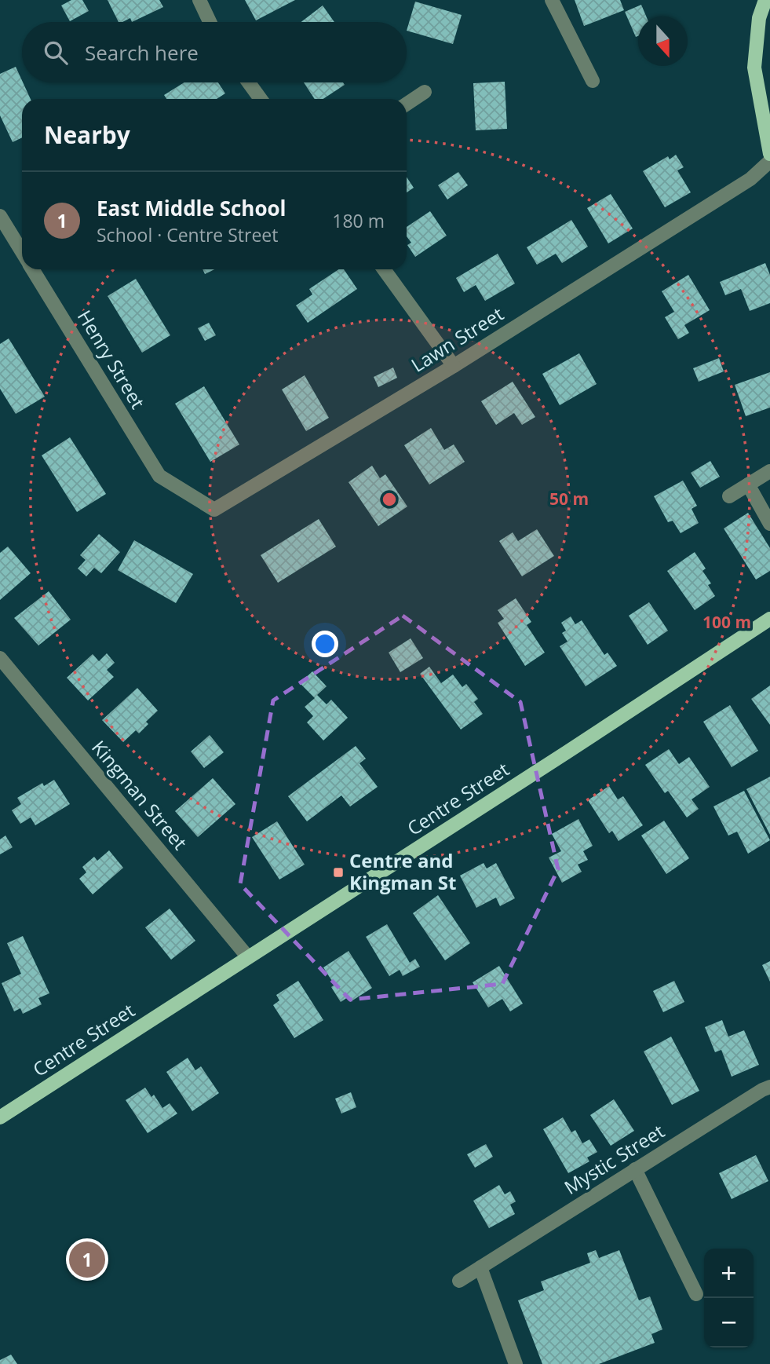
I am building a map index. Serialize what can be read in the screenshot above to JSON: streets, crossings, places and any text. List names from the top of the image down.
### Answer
{
  "streets": {
    "main road": ["Centre Street"],
    "street": [
      "Lawn Street",
      "Henry Street",
      "Kingman Street",
      "Mystic Street"
    ]
  },
  "crossings": [
    ["Lawn Street", "Henry Street"],
    ["Kingman Street", "Centre Street"]
  ],
  "places": {
    "transit": ["Centre and Kingman St"]
  },
  "north": "bottom",
  "page": {
    "search": "Search here",
    "heading": "Nearby",
    "list": [
      {
        "mark": "1",
        "name": "East Middle School",
        "note": "School · Centre Street",
        "value": "180 m"
      }
    ],
    "pins": "1",
    "map_buttons": ["+", "−"]
  },
  "rings": ["50 m", "100 m"]
}
